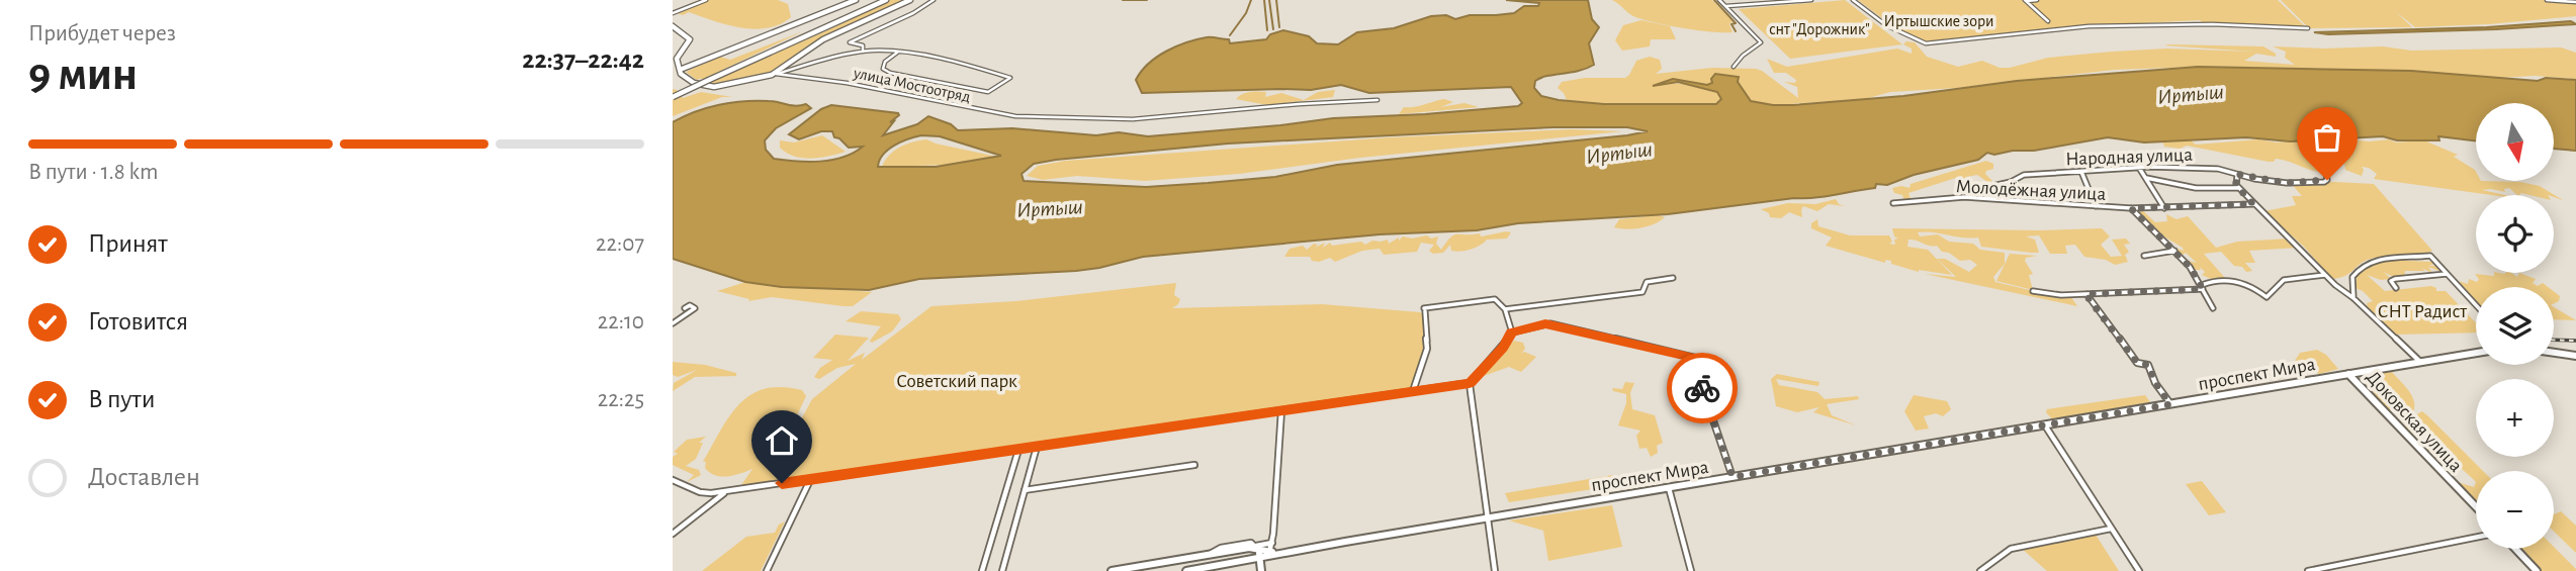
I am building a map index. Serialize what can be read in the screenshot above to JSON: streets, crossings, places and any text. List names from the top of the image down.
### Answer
{
  "streets": {
    "main road": ["проспект Мира", "Доковская улица"],
    "street": ["улица Мостоотряд", "Народная улица", "Молодёжная улица"]
  },
  "crossings": [
    ["Народная улица", "Молодёжная улица"],
    ["проспект Мира", "Доковская улица"]
  ],
  "water": ["Иртыш"],
  "parks": [
    "Иртышские зори",
    "снт \"Дорожник\"",
    "СНТ Радист",
    "Советский парк"
  ],
  "north": "bottom",
  "page": {
    "heading": ["9 мин", "Прибудет через", "22:37–22:42"],
    "map_buttons": ["+", "−"],
    "bar": "В пути · 1.8 km",
    "list": [
      ["Принят", "22:07"],
      ["Готовится", "22:10"],
      ["В пути", "22:25"],
      "Доставлен"
    ]
  }
}
